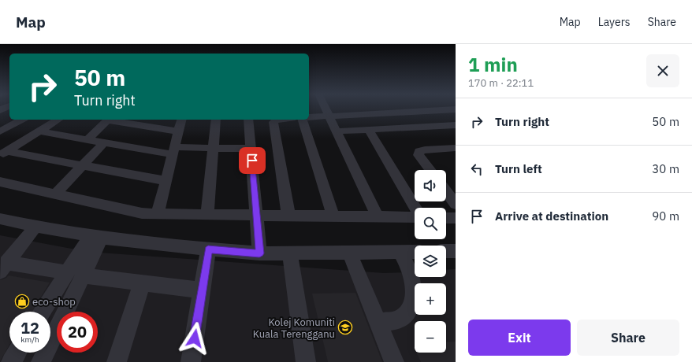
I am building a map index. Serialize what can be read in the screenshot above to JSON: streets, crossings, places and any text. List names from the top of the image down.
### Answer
{
  "places": {
    "shop": ["eco-shop"],
    "school or university": ["Kolej Komuniti Kuala Terengganu"]
  },
  "page": {
    "header": "Map",
    "nav": ["Map", "Layers", "Share"],
    "heading": ["1 min", "170 m · 22:11"],
    "turn": ["50 m", "Turn right"],
    "list": [
      {
        "name": "Turn right",
        "value": "50 m"
      },
      {
        "name": "Turn left",
        "value": "30 m"
      },
      {
        "name": "Arrive at destination",
        "value": "90 m"
      }
    ],
    "map_buttons": ["+", "−"],
    "speed": "12 km/h",
    "limit": "20",
    "buttons": ["Exit", "Share"]
  }
}
